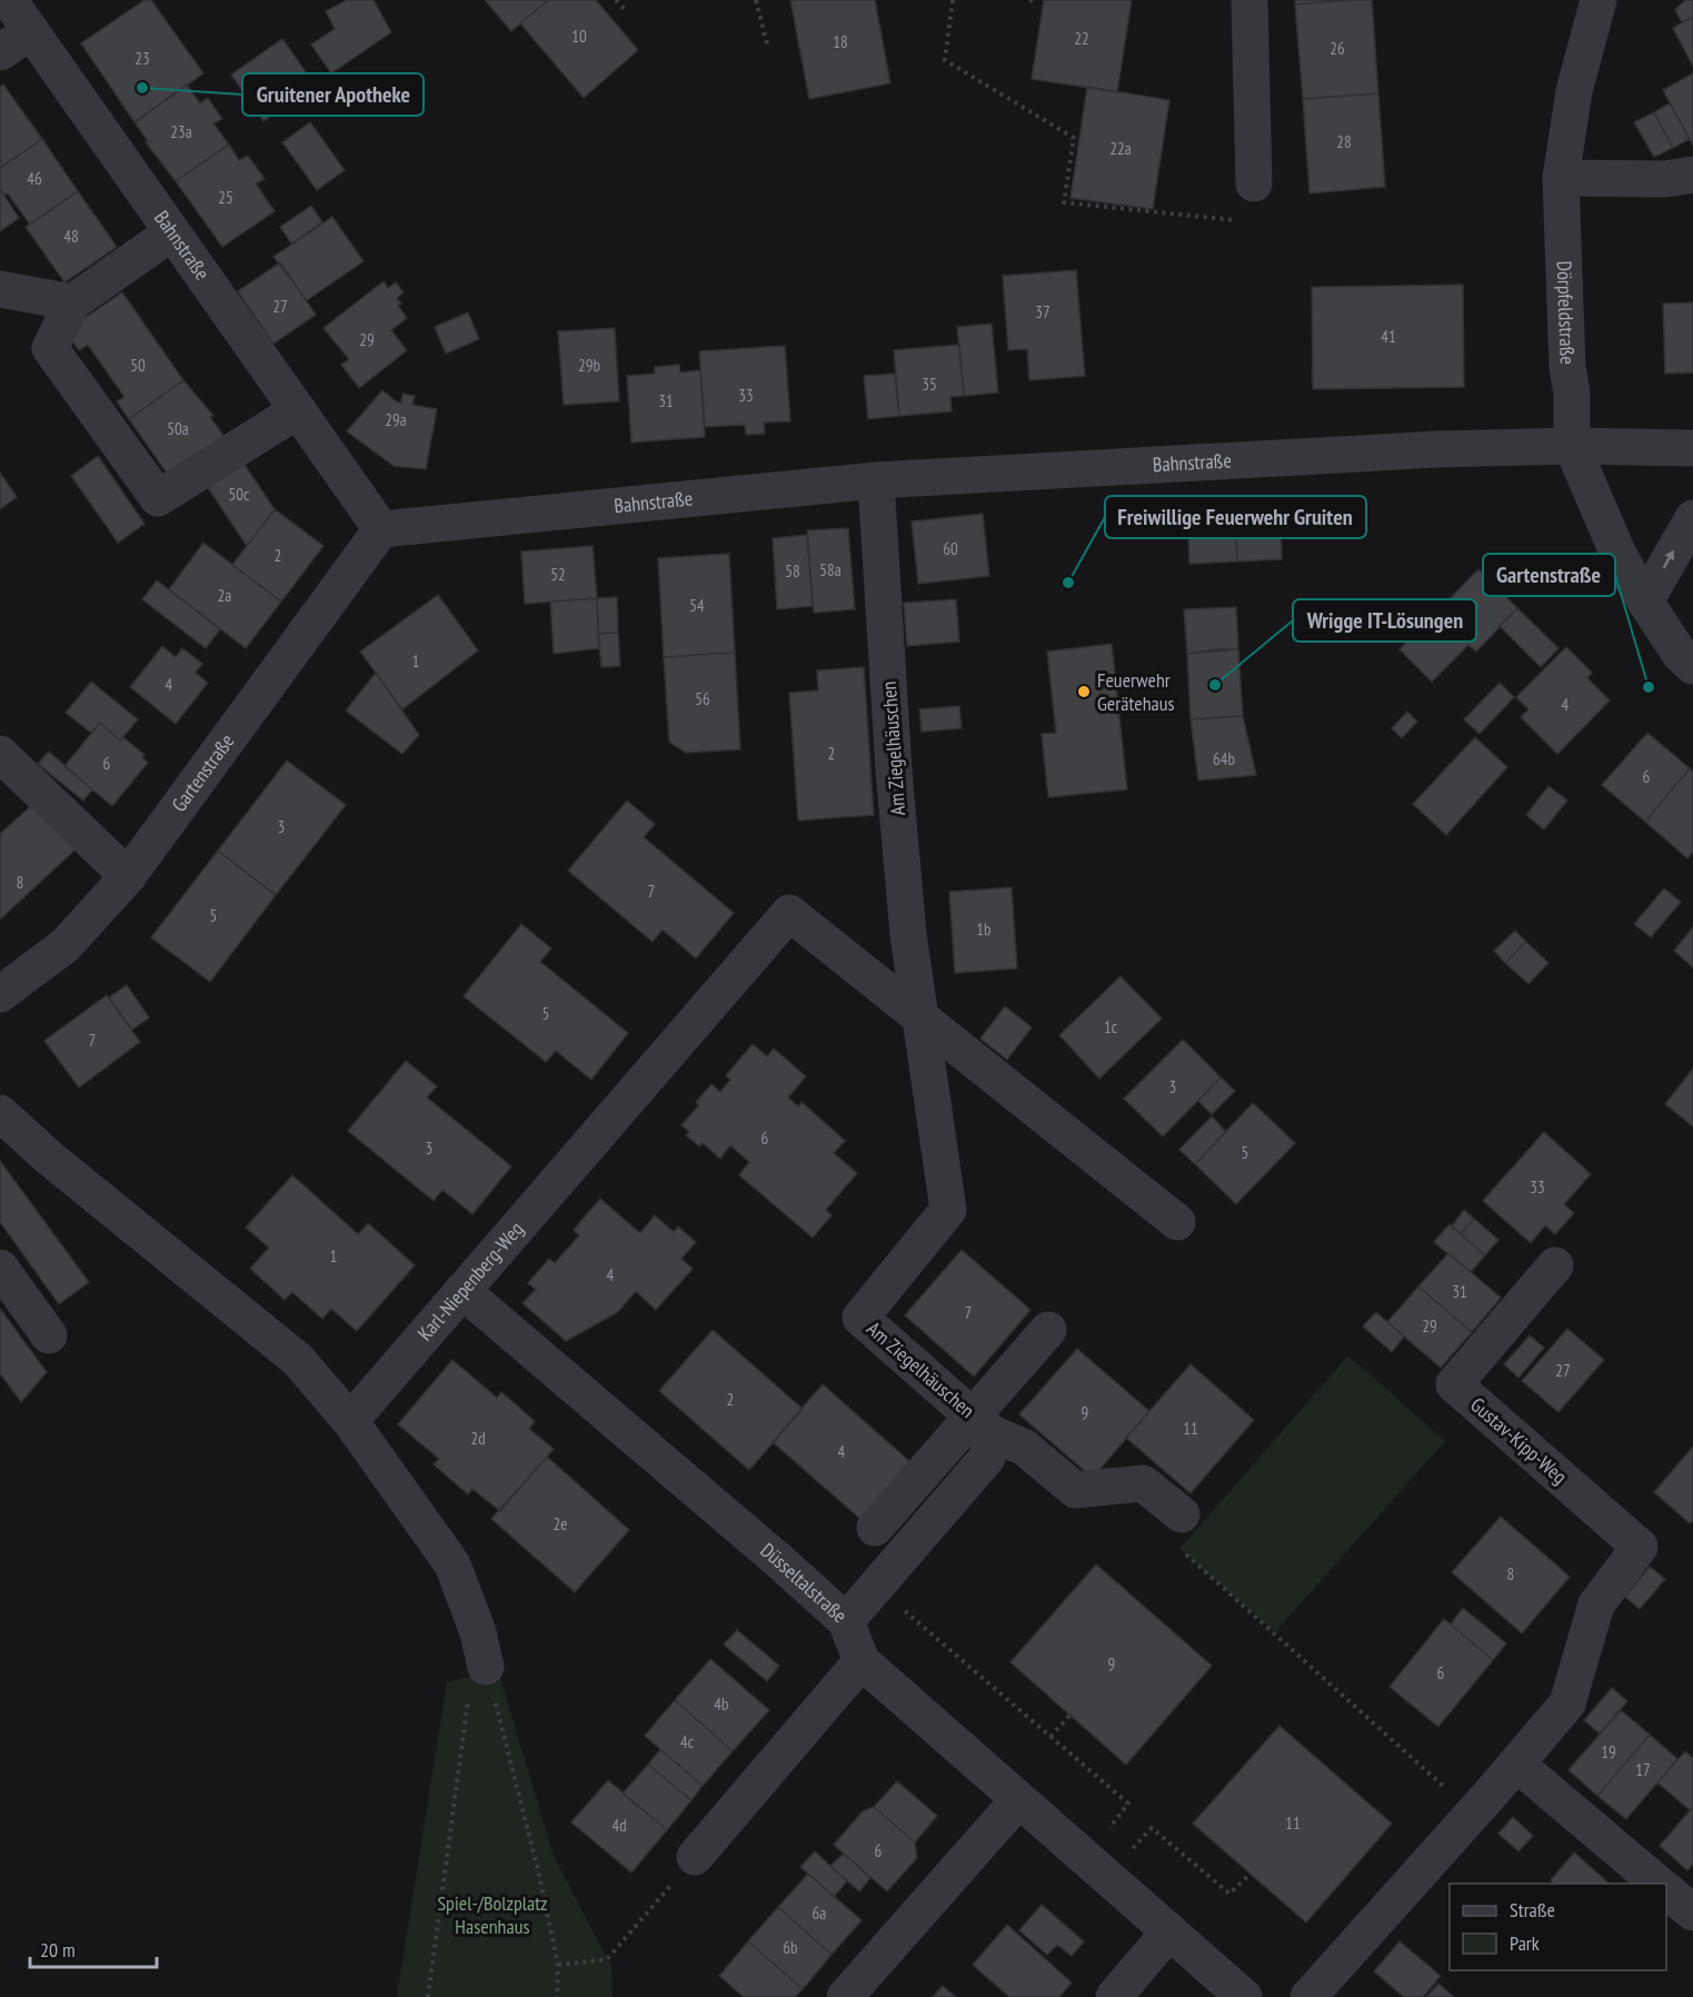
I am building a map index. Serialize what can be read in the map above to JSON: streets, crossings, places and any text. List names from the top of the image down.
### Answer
{
  "streets": {
    "street": [
      "Bahnstraße",
      "Dörpfeldstraße",
      "Am Ziegelhäuschen",
      "Gartenstraße",
      "Karl-Niepenberg-Weg",
      "Gustav-Kipp-Weg",
      "Düsseltalstraße"
    ]
  },
  "crossings": [
    ["Bahnstraße", "Dörpfeldstraße"],
    ["Bahnstraße", "Am Ziegelhäuschen"],
    ["Bahnstraße", "Gartenstraße"],
    ["Am Ziegelhäuschen", "Karl-Niepenberg-Weg"],
    ["Am Ziegelhäuschen", "Düsseltalstraße"],
    ["Karl-Niepenberg-Weg", "Düsseltalstraße"]
  ],
  "parks": ["Spiel-/Bolzplatz Hasenhaus"],
  "places": [
    "Gruitener Apotheke",
    "Freiwillige Feuerwehr Gruiten",
    "Wrigge IT-Lösungen",
    "Gartenstraße",
    "Feuerwehr Gerätehaus"
  ],
  "house_numbers": [
    "10",
    "22",
    "18",
    "26",
    "23",
    "23a",
    "28",
    "22a",
    "46",
    "25",
    "48",
    "27",
    "37",
    "41",
    "29",
    "50",
    "29b",
    "35",
    "33",
    "31",
    "29a",
    "50a",
    "50c",
    "60",
    "2",
    "58a",
    "58",
    "52",
    "2a",
    "54",
    "1",
    "4",
    "56",
    "4",
    "2",
    "64b",
    "6",
    "6",
    "3",
    "8",
    "7",
    "5",
    "1b",
    "5",
    "1c",
    "7",
    "3",
    "6",
    "3",
    "5",
    "33",
    "1",
    "4",
    "31",
    "7",
    "29",
    "27",
    "2",
    "9",
    "11",
    "2d",
    "4",
    "2e",
    "8",
    "9",
    "6",
    "4b",
    "4c",
    "19",
    "17",
    "11",
    "4d",
    "6",
    "6a",
    "6b"
  ],
  "legend": ["Straße", "Park"],
  "scale_bar": "20 m"
}
